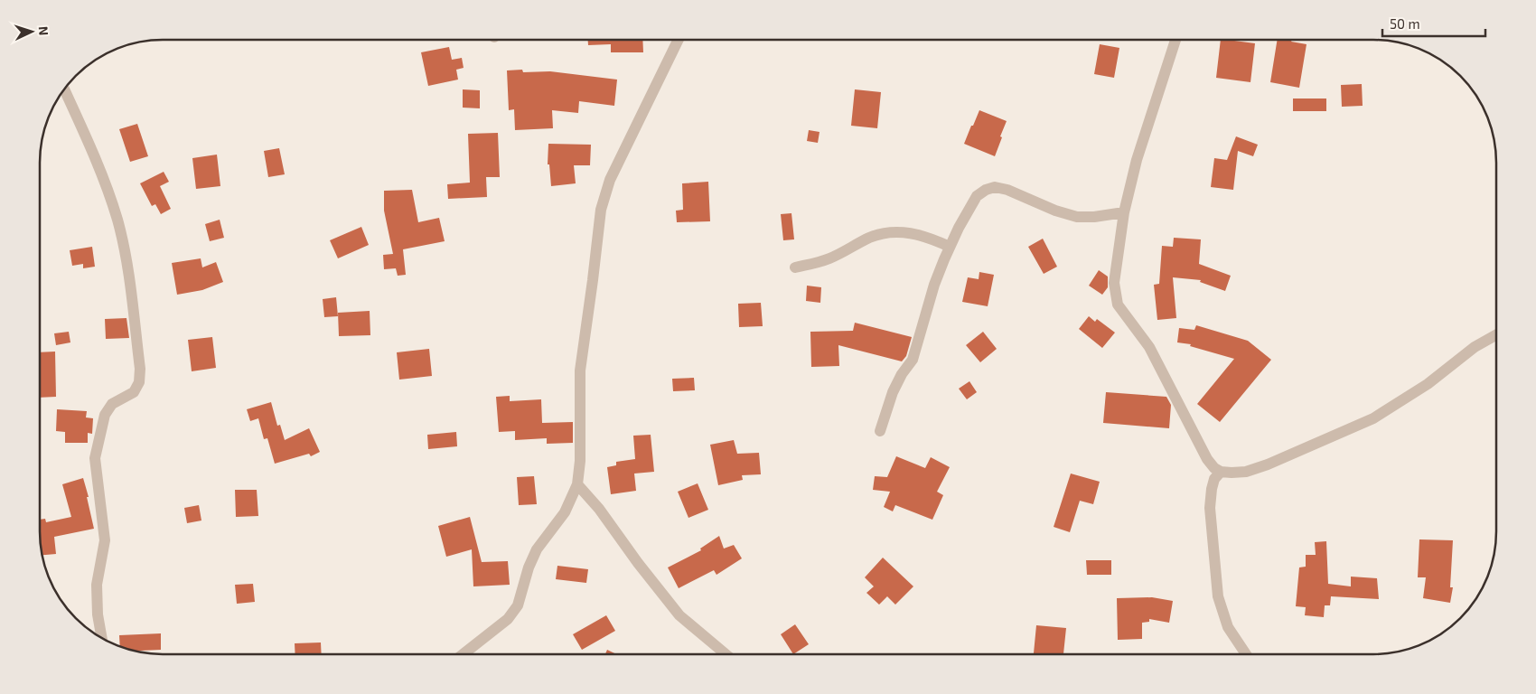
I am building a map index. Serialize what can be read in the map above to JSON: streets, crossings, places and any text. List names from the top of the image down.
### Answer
{
  "scale_bar": "50 m",
  "north": "right"
}
